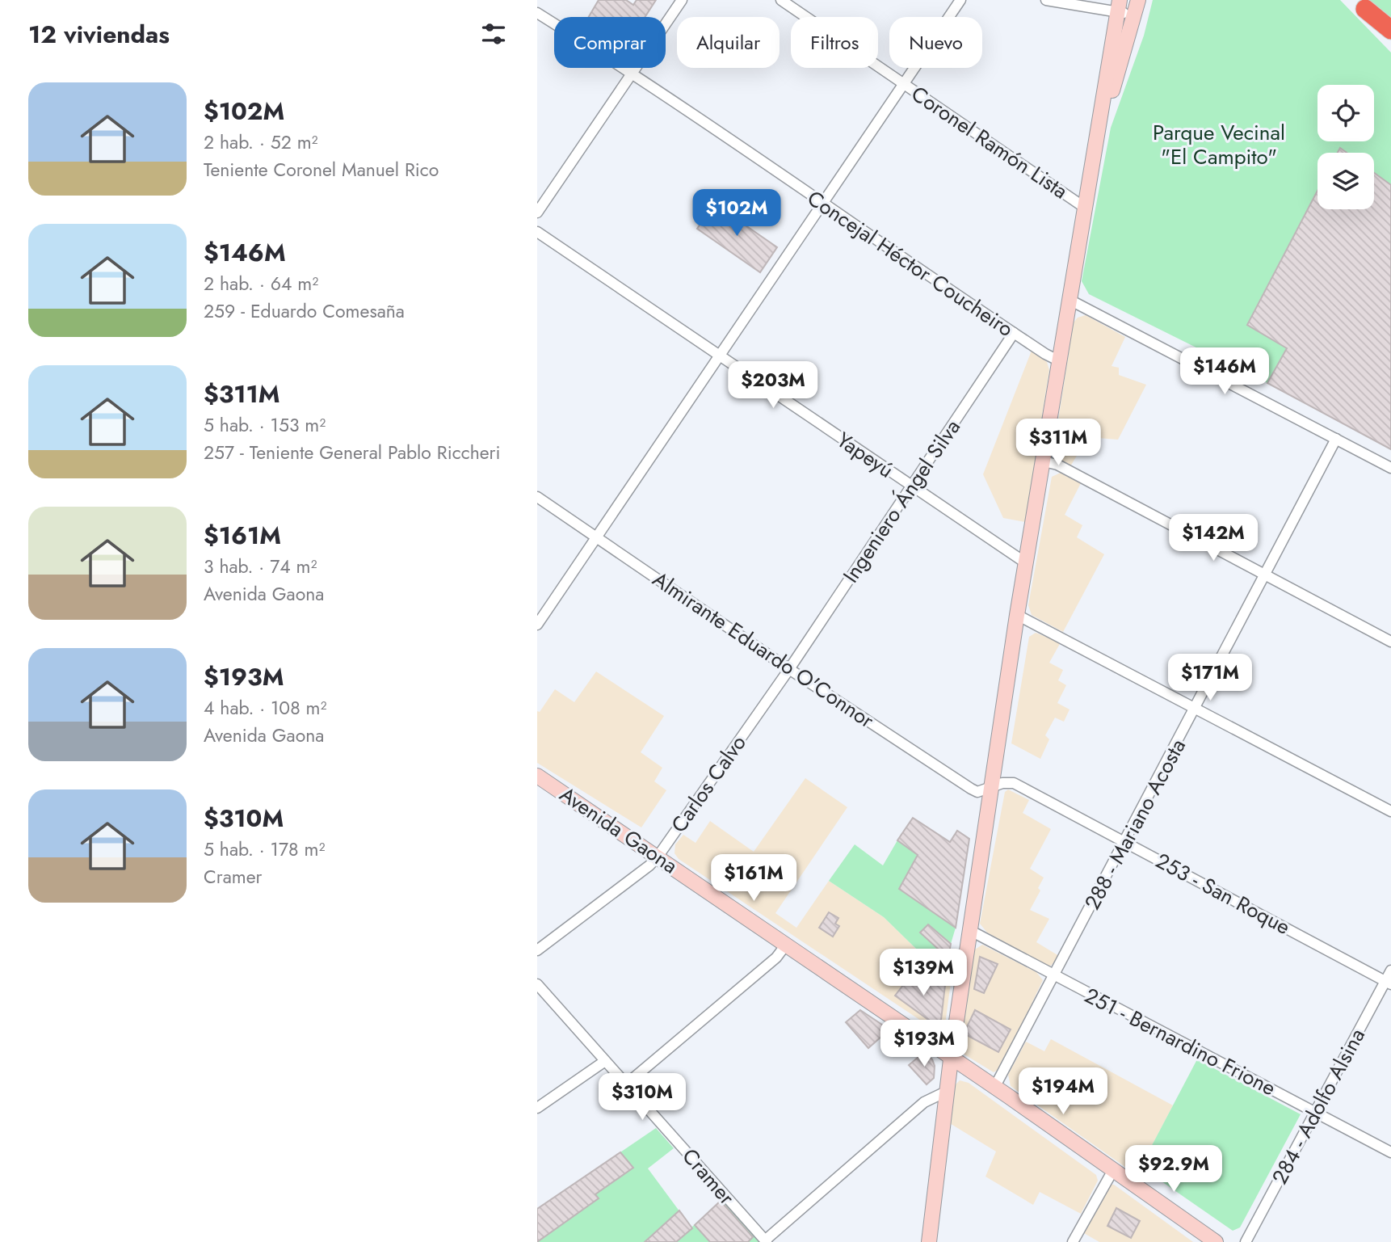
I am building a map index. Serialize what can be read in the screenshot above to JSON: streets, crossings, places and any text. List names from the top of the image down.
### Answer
{
  "streets": {
    "main road": ["Avenida Gaona"],
    "street": [
      "Coronel Ramón Lista",
      "Concejal Héctor Coucheiro",
      "Yapeyú",
      "Ingeniero Ángel Silva",
      "Almirante Eduardo O'Connor",
      "Carlos Calvo",
      "288 - Mariano Acosta",
      "253 - San Roque",
      "251 - Bernardino Frione",
      "284 - Adolfo Alsina",
      "Cramer"
    ]
  },
  "crossings": [
    ["Concejal Héctor Coucheiro", "Ingeniero Ángel Silva"],
    ["Yapeyú", "Ingeniero Ángel Silva"],
    ["Ingeniero Ángel Silva", "Almirante Eduardo O'Connor"],
    ["Ingeniero Ángel Silva", "Carlos Calvo"],
    ["Almirante Eduardo O'Connor", "Carlos Calvo"],
    ["Almirante Eduardo O'Connor", "253 - San Roque"],
    ["Carlos Calvo", "Avenida Gaona"],
    ["288 - Mariano Acosta", "Avenida Gaona"],
    ["288 - Mariano Acosta", "253 - San Roque"],
    ["288 - Mariano Acosta", "251 - Bernardino Frione"],
    ["253 - San Roque", "284 - Adolfo Alsina"],
    ["251 - Bernardino Frione", "284 - Adolfo Alsina"]
  ],
  "parks": ["Parque Vecinal \"El Campito\""],
  "page": {
    "heading": "12 viviendas",
    "chip": [
      "Comprar",
      "Alquilar",
      "Filtros",
      "Nuevo"
    ],
    "list": [
      {
        "name": "$102M",
        "note": "2 hab. · 52 m² · Teniente Coronel Manuel Rico"
      },
      {
        "name": "$146M",
        "note": "2 hab. · 64 m² · 259 - Eduardo Comesaña"
      },
      {
        "name": "$311M",
        "note": "5 hab. · 153 m² · 257 - Teniente General Pablo Riccheri"
      },
      {
        "name": "$161M",
        "note": "3 hab. · 74 m² · Avenida Gaona"
      },
      {
        "name": "$193M",
        "note": "4 hab. · 108 m² · Avenida Gaona"
      },
      {
        "name": "$310M",
        "note": "5 hab. · 178 m² · Cramer"
      }
    ],
    "price": [
      "$102M",
      "$146M",
      "$203M",
      "$311M",
      "$142M",
      "$171M",
      "$161M",
      "$139M",
      "$193M",
      "$194M",
      "$310M",
      "$92.9M"
    ]
  }
}
